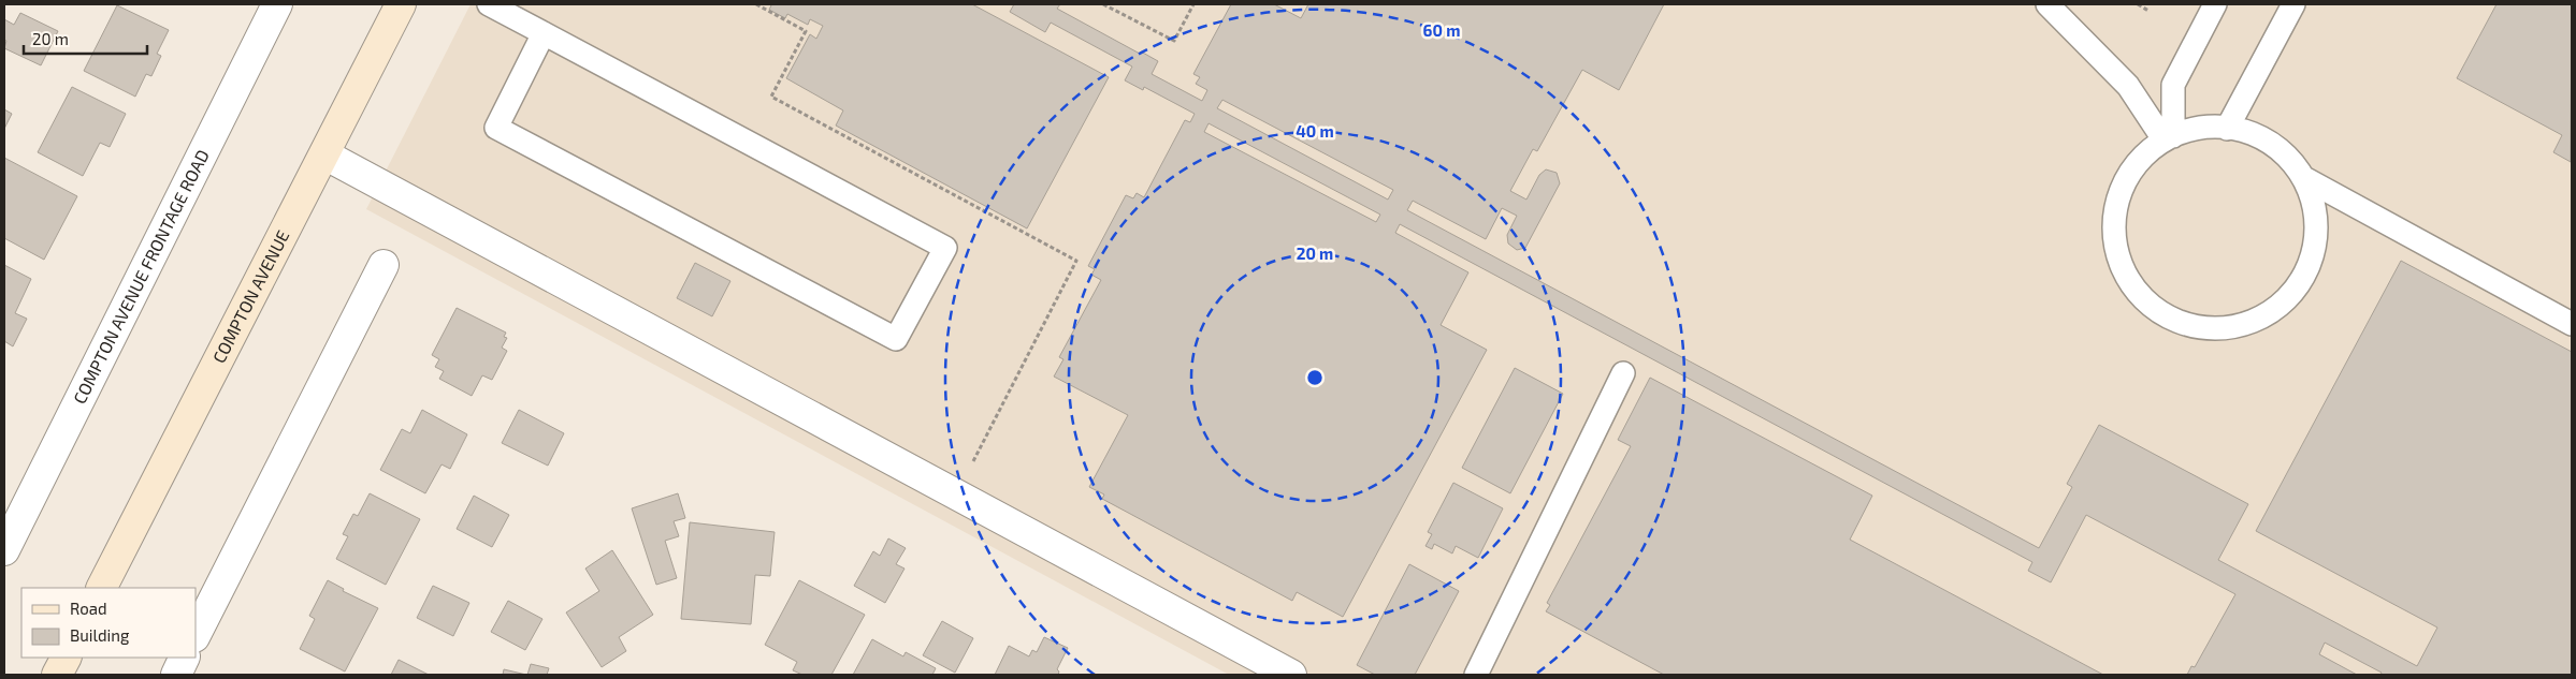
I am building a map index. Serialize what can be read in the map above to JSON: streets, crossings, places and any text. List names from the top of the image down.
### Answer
{
  "streets": {
    "main road": ["COMPTON AVENUE"],
    "street": ["COMPTON AVENUE FRONTAGE ROAD"]
  },
  "legend": ["Road", "Building"],
  "scale_bar": "20 m",
  "rings": ["60 m", "40 m", "20 m"]
}
